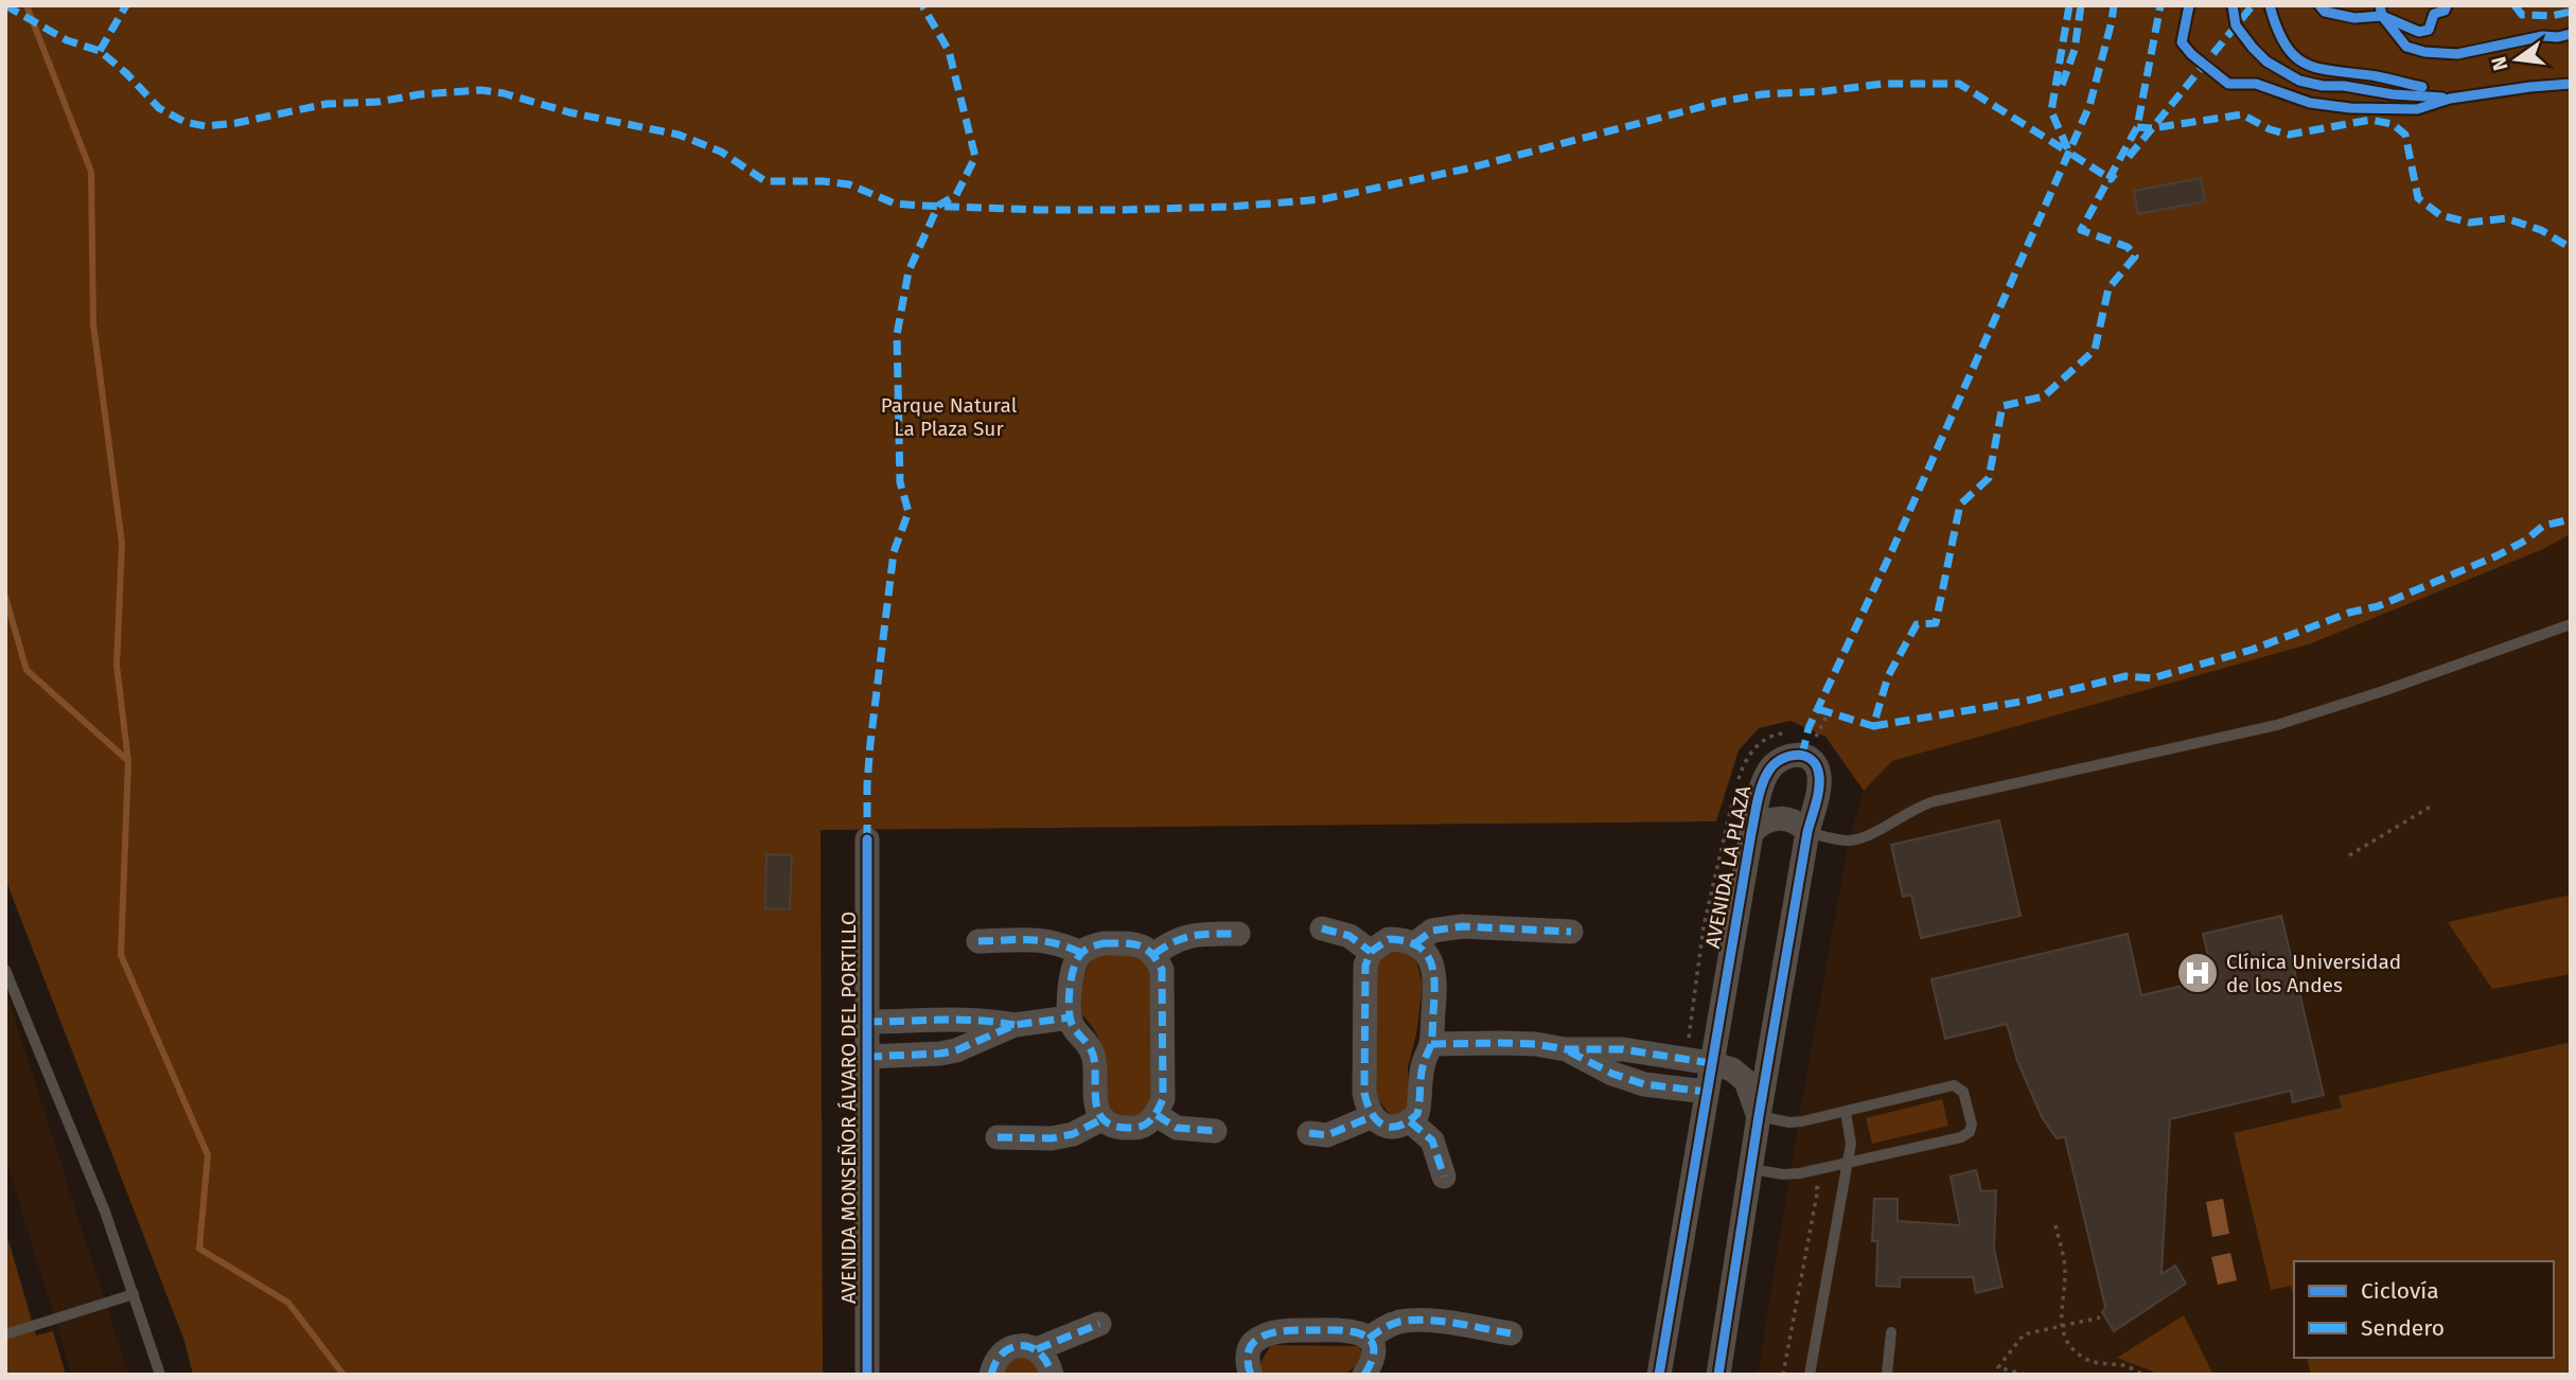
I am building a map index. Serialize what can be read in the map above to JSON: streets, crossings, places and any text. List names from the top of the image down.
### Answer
{
  "streets": {
    "street": ["AVENIDA LA PLAZA", "AVENIDA MONSEÑOR ÁLVARO DEL PORTILLO"]
  },
  "parks": ["Parque Natural La Plaza Sur"],
  "places": {
    "hospital": ["Clínica Universidad de los Andes"]
  },
  "legend": ["Ciclovía", "Sendero"],
  "north": "left"
}
